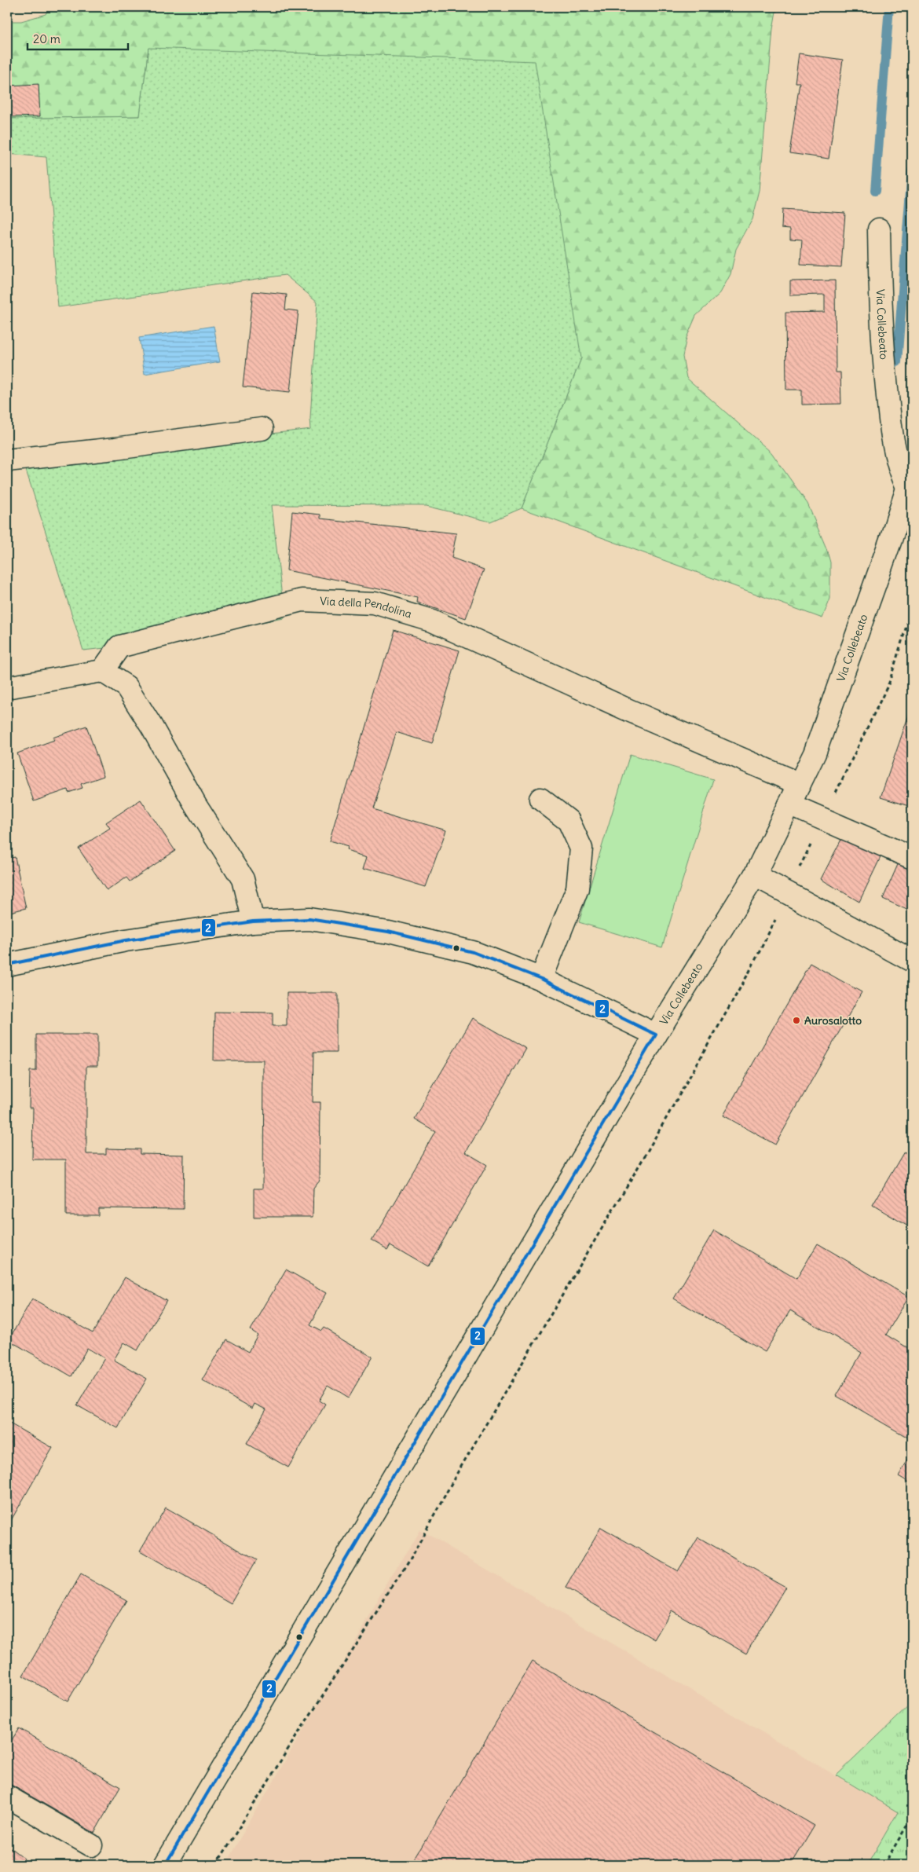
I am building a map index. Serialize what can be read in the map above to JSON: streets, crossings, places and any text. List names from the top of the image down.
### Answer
{
  "streets": {
    "street": ["Via Collebeato", "Via della Pendolina"]
  },
  "crossings": [
    ["Via Collebeato", "Via della Pendolina"]
  ],
  "places": ["Aurosalotto"],
  "lines": ["transit line 2"],
  "scale_bar": "20 m"
}
